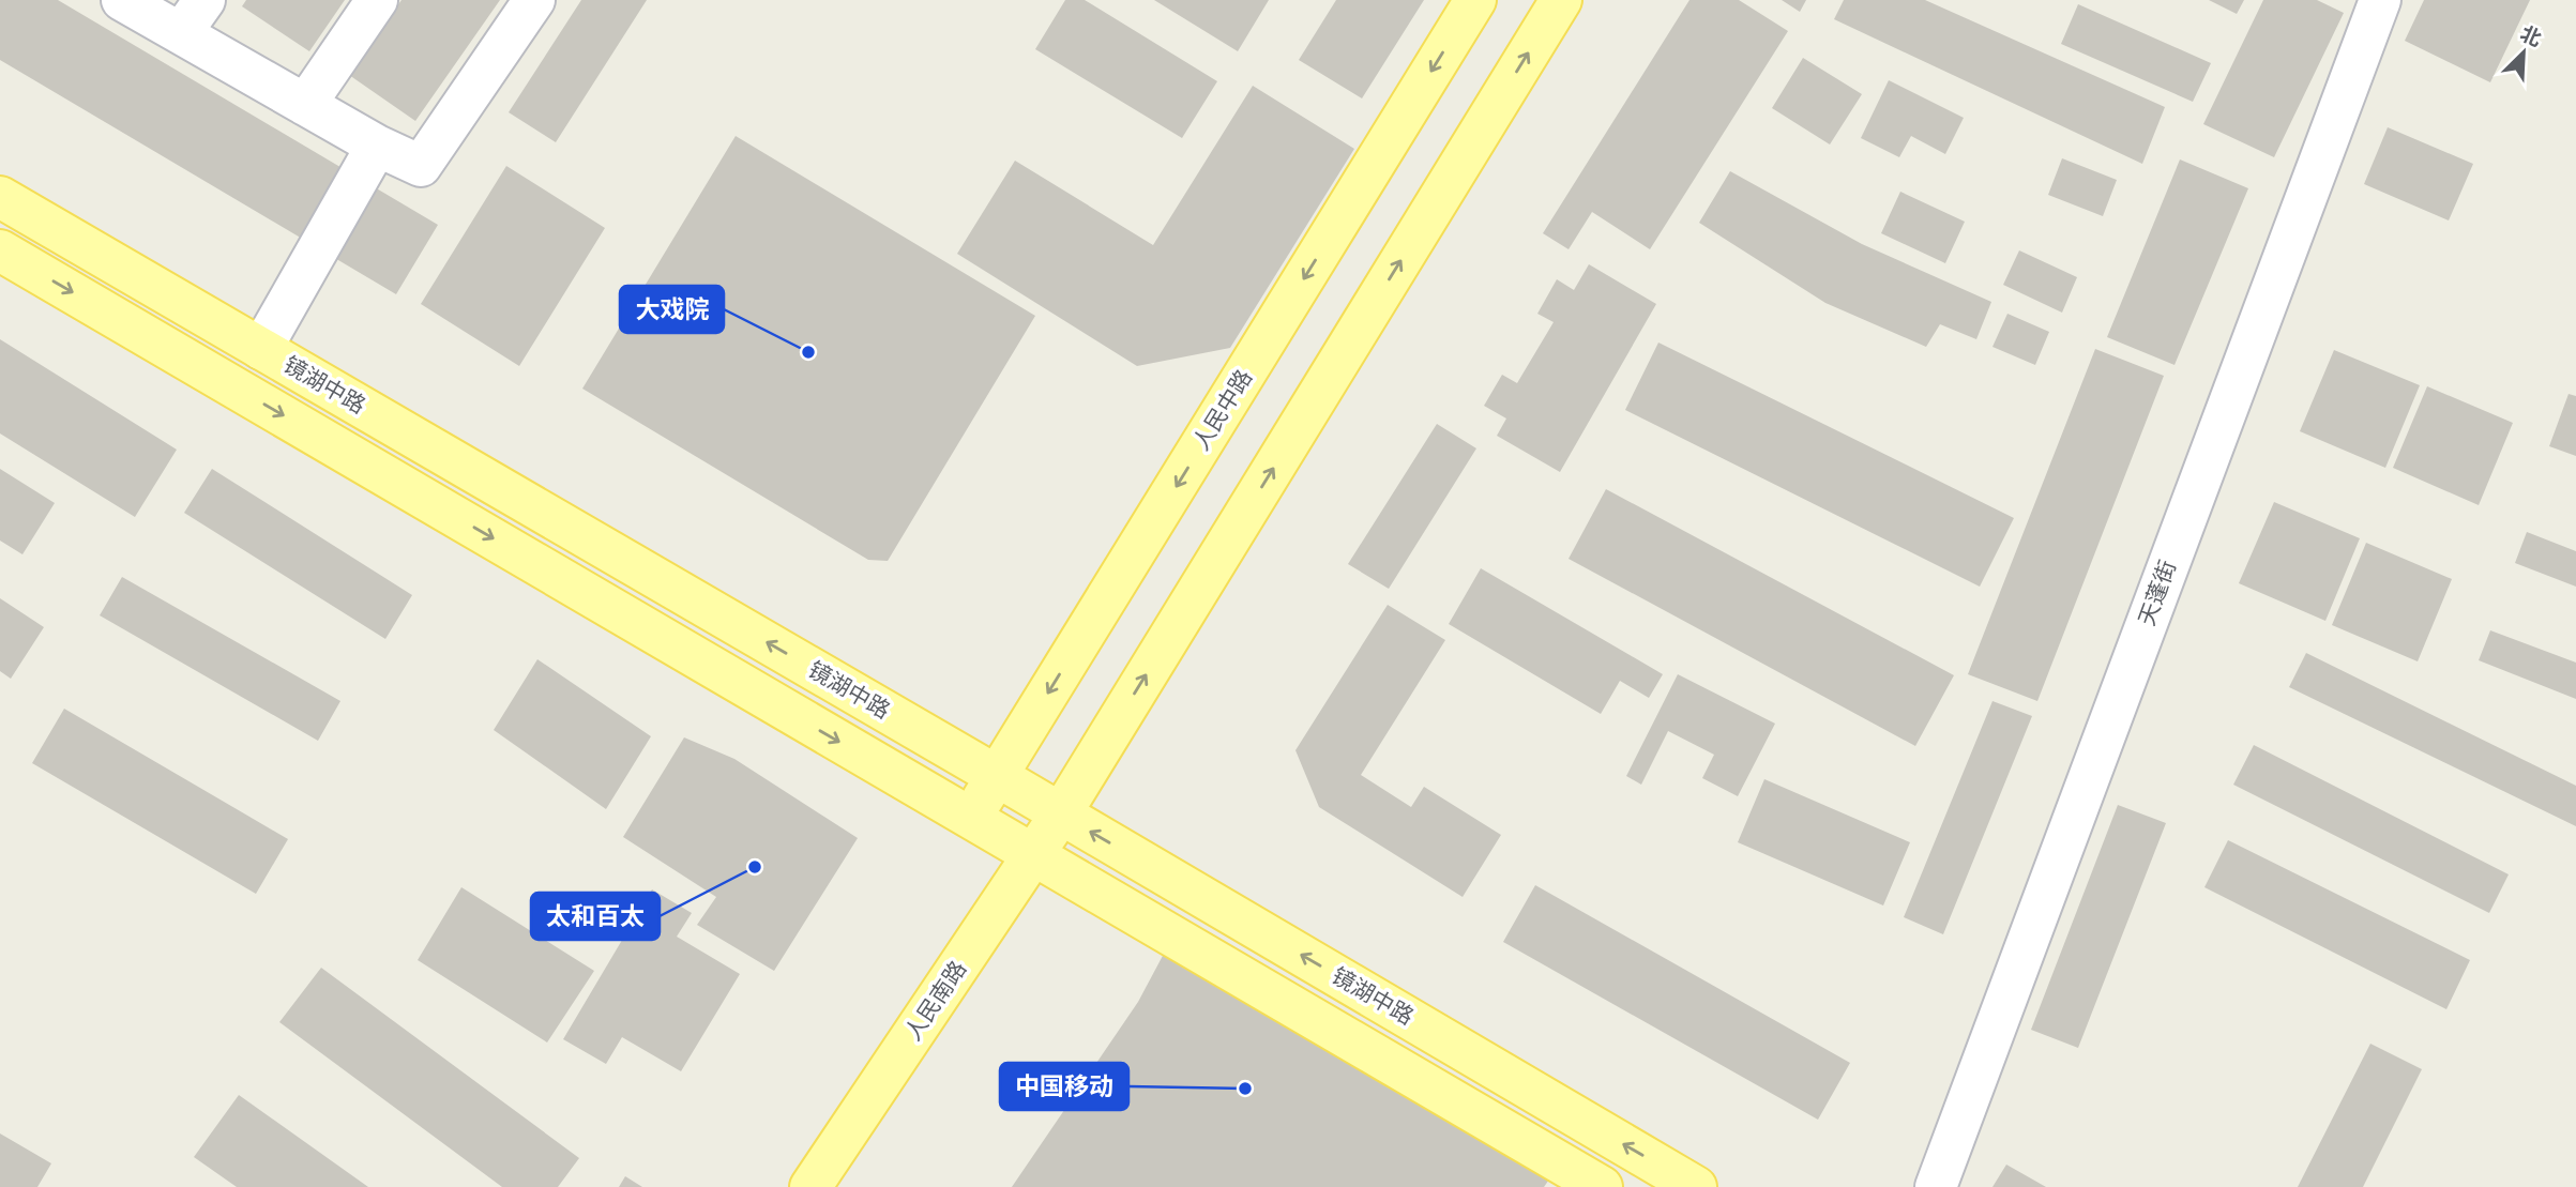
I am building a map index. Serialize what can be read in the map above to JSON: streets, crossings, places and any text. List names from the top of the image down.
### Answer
{
  "streets": {
    "main road": ["镜湖中路", "人民中路", "人民南路"],
    "street": ["天蓬街"]
  },
  "crossings": [
    ["镜湖中路", "人民中路"],
    ["镜湖中路", "人民南路"]
  ],
  "places": ["大戏院", "太和百太", "中国移动"],
  "north": "top right"
}
